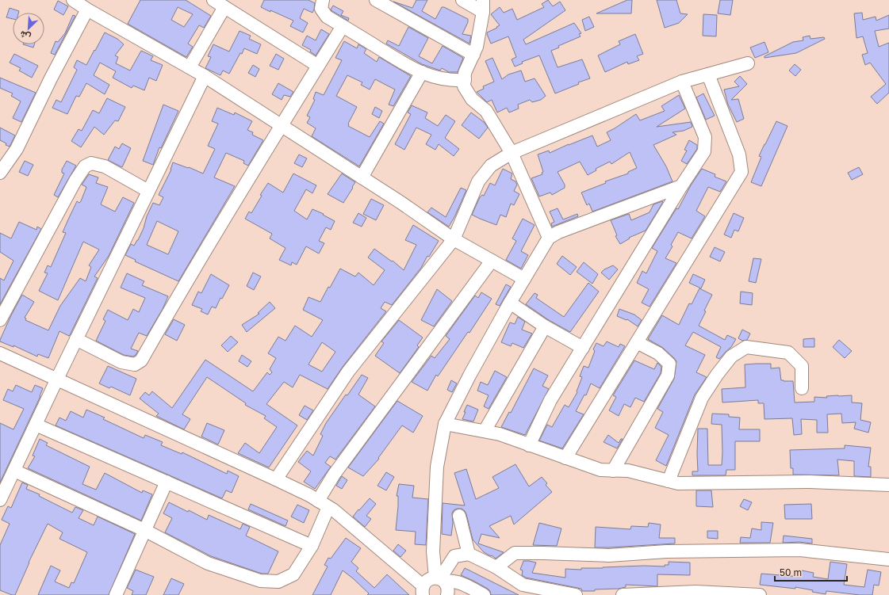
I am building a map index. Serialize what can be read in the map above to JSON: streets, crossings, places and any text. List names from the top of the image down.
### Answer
{
  "scale_bar": "50 m",
  "north": "bottom left"
}
